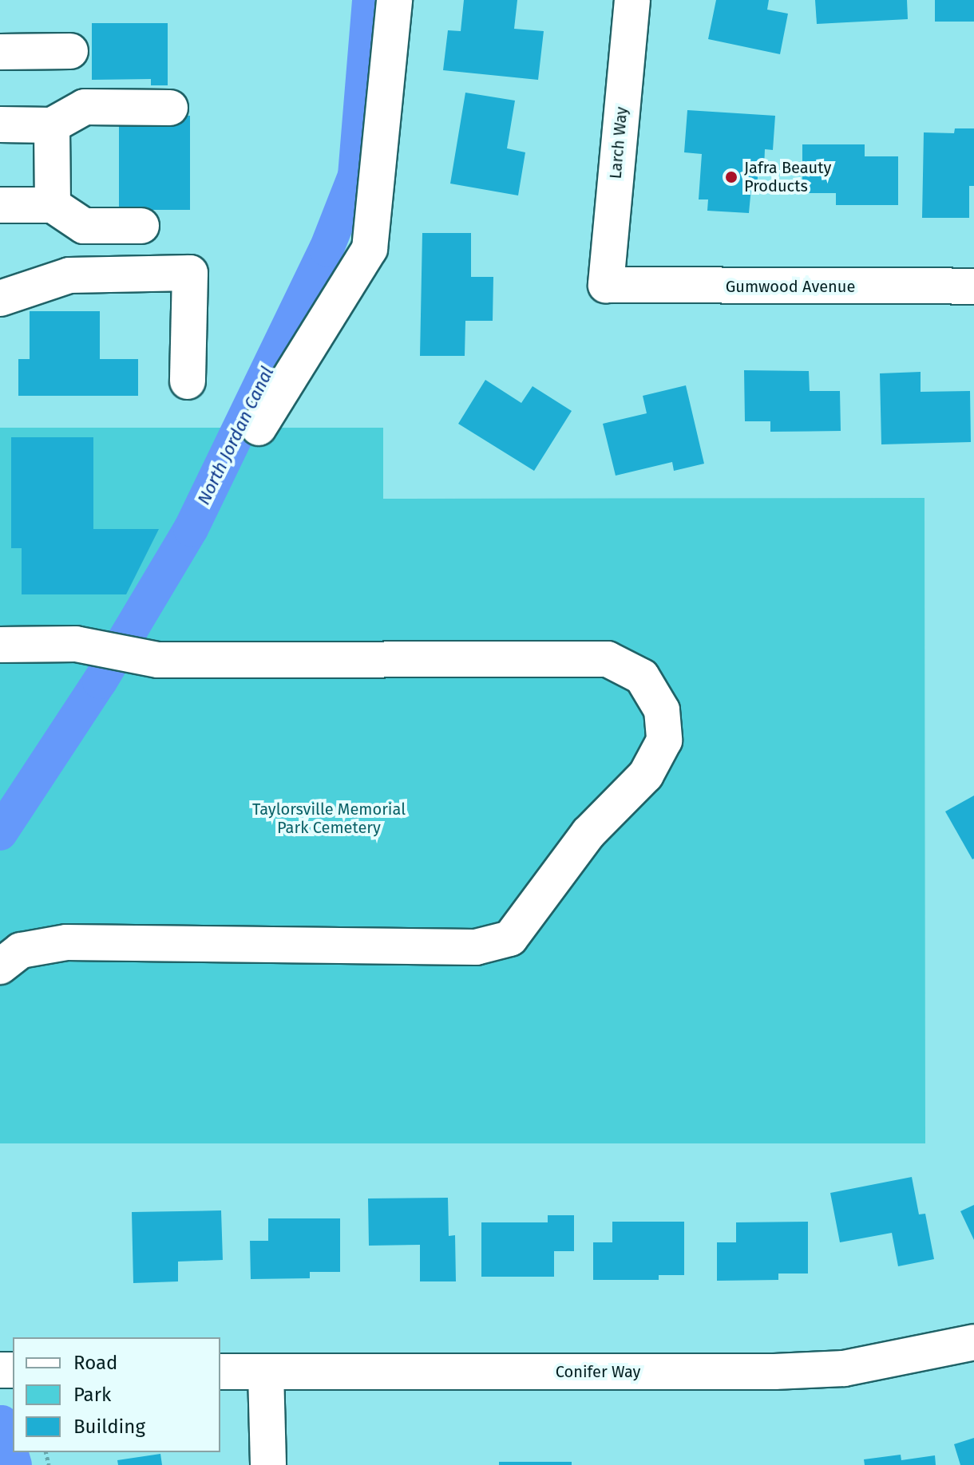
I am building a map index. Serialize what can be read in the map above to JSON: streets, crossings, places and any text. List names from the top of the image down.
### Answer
{
  "streets": {
    "street": ["Larch Way", "Gumwood Avenue", "Conifer Way"]
  },
  "crossings": [
    ["Larch Way", "Gumwood Avenue"]
  ],
  "water": ["North Jordan Canal"],
  "parks": ["Taylorsville Memorial Park Cemetery"],
  "places": ["Jafra Beauty Products"],
  "legend": ["Road", "Park", "Building"]
}
